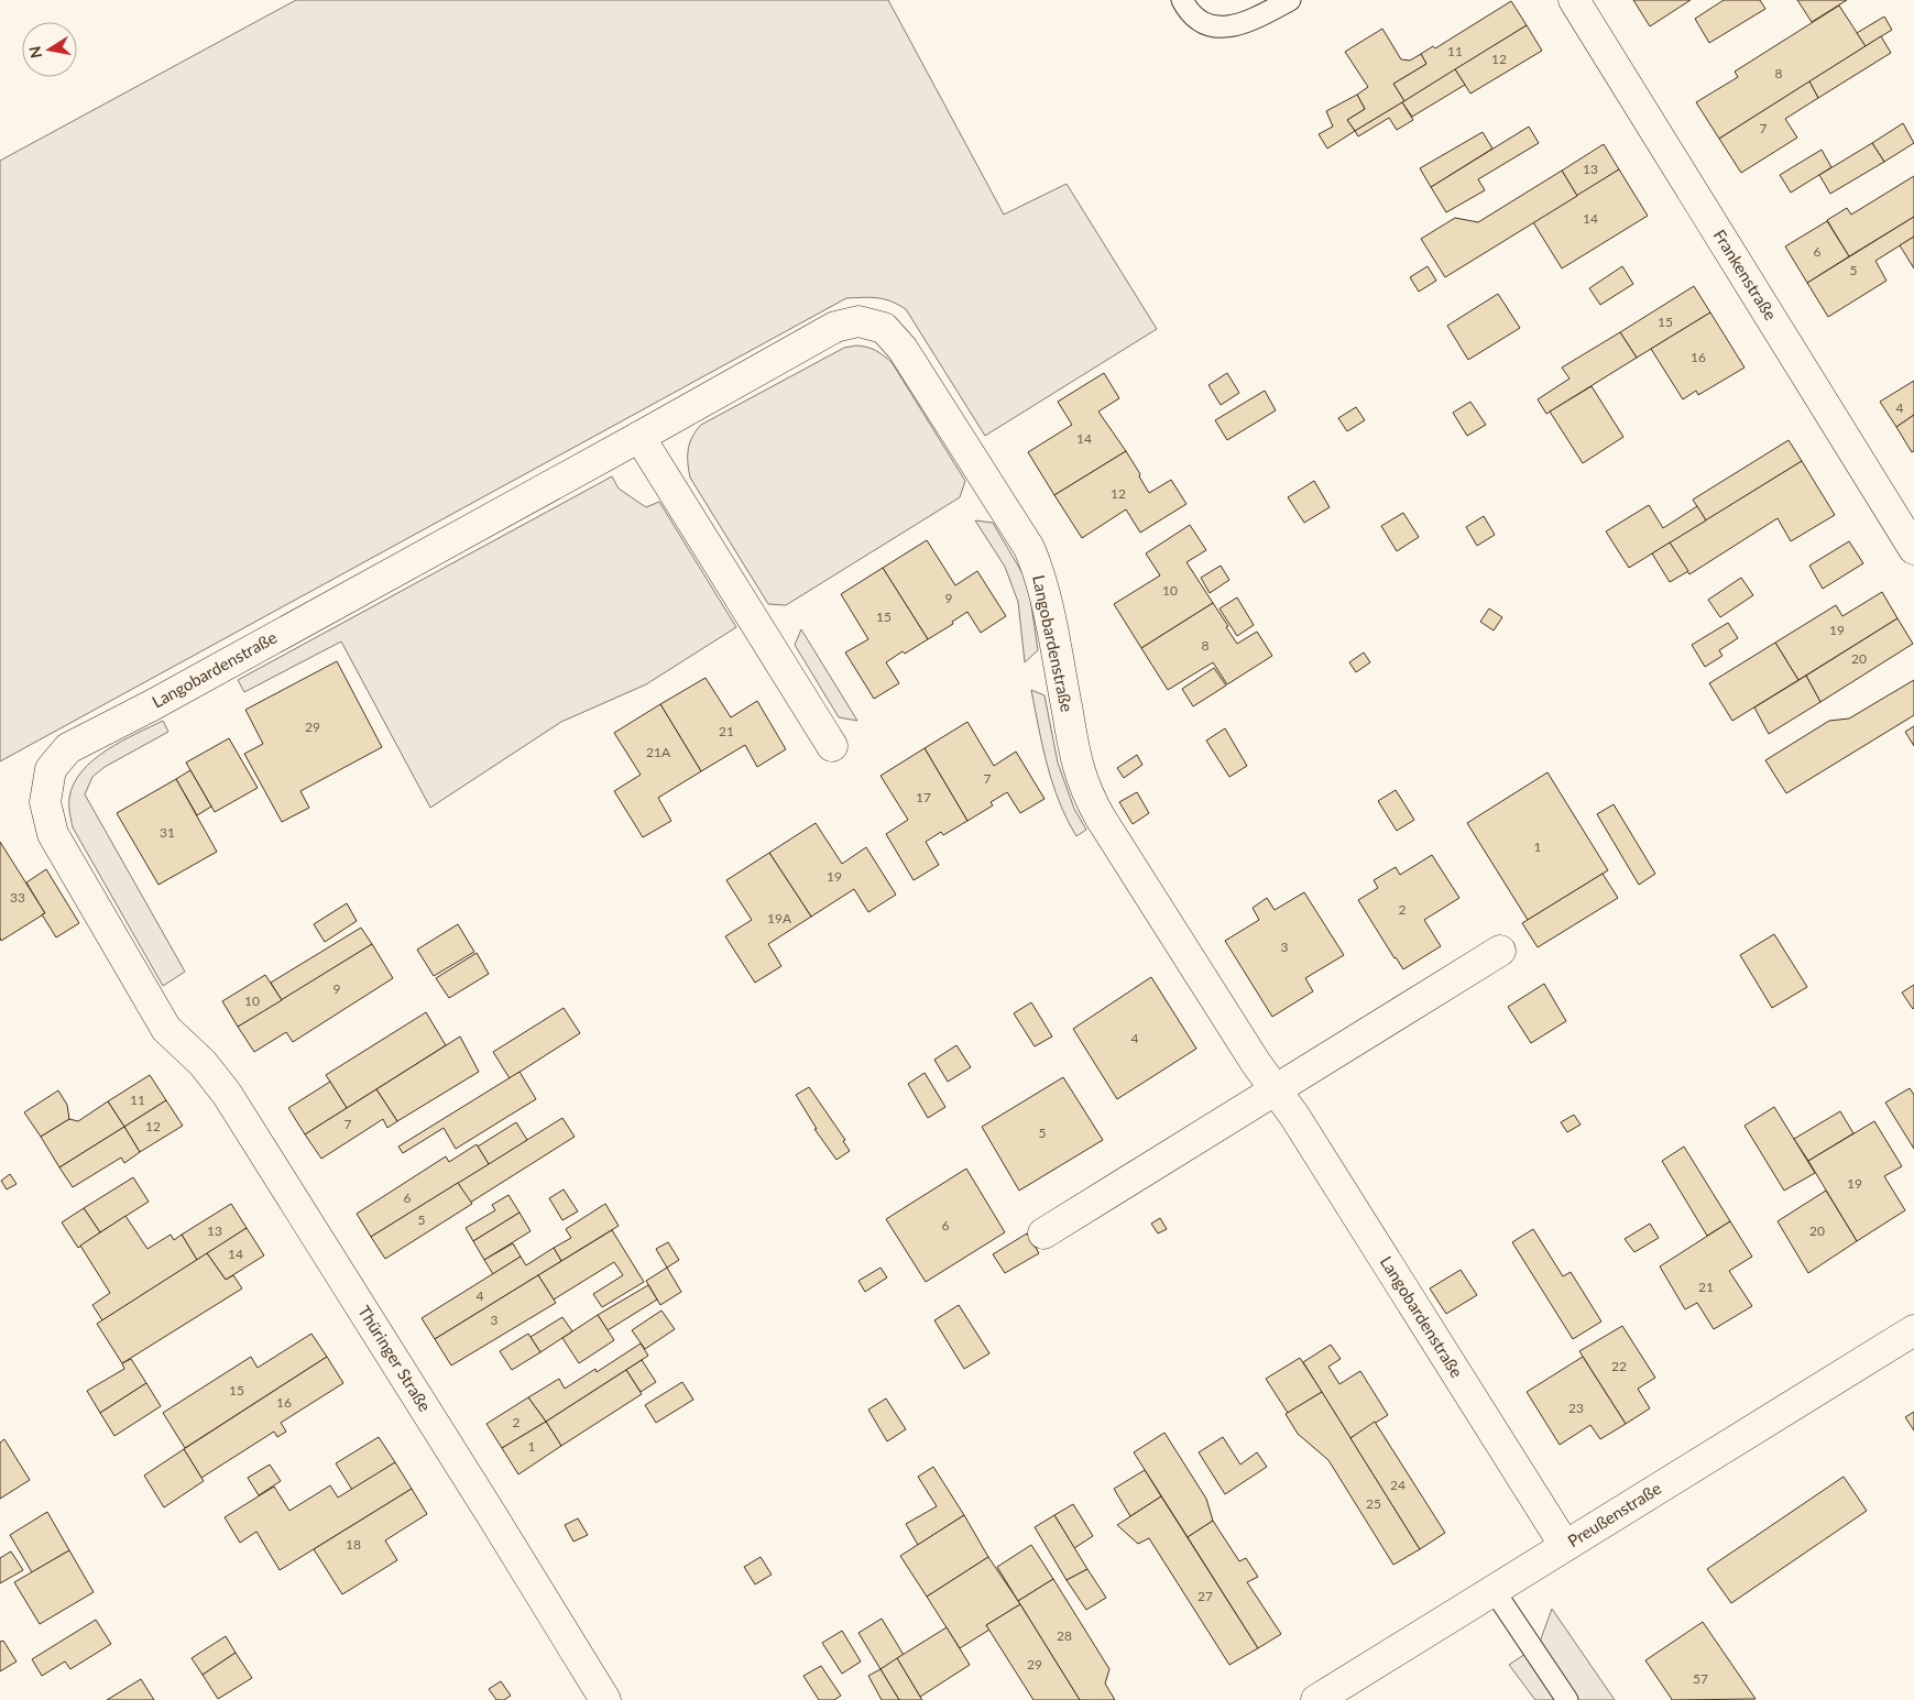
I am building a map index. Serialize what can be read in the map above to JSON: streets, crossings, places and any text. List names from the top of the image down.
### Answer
{
  "streets": {
    "street": [
      "Frankenstraße",
      "Langobardenstraße",
      "Thüringer Straße",
      "Preußenstraße"
    ]
  },
  "crossings": [
    ["Langobardenstraße", "Thüringer Straße"],
    ["Langobardenstraße", "Preußenstraße"]
  ],
  "house_numbers": [
    "11",
    "12",
    "8",
    "7",
    "13",
    "14",
    "6",
    "5",
    "15",
    "16",
    "4",
    "14",
    "12",
    "10",
    "9",
    "15",
    "19",
    "8",
    "20",
    "29",
    "21",
    "21A",
    "7",
    "17",
    "31",
    "1",
    "19",
    "33",
    "2",
    "19A",
    "3",
    "9",
    "10",
    "4",
    "11",
    "7",
    "12",
    "5",
    "19",
    "6",
    "5",
    "6",
    "13",
    "20",
    "14",
    "21",
    "4",
    "3",
    "22",
    "15",
    "16",
    "23",
    "2",
    "1",
    "24",
    "25",
    "18",
    "27",
    "28",
    "29",
    "57"
  ],
  "north": "left"
}
